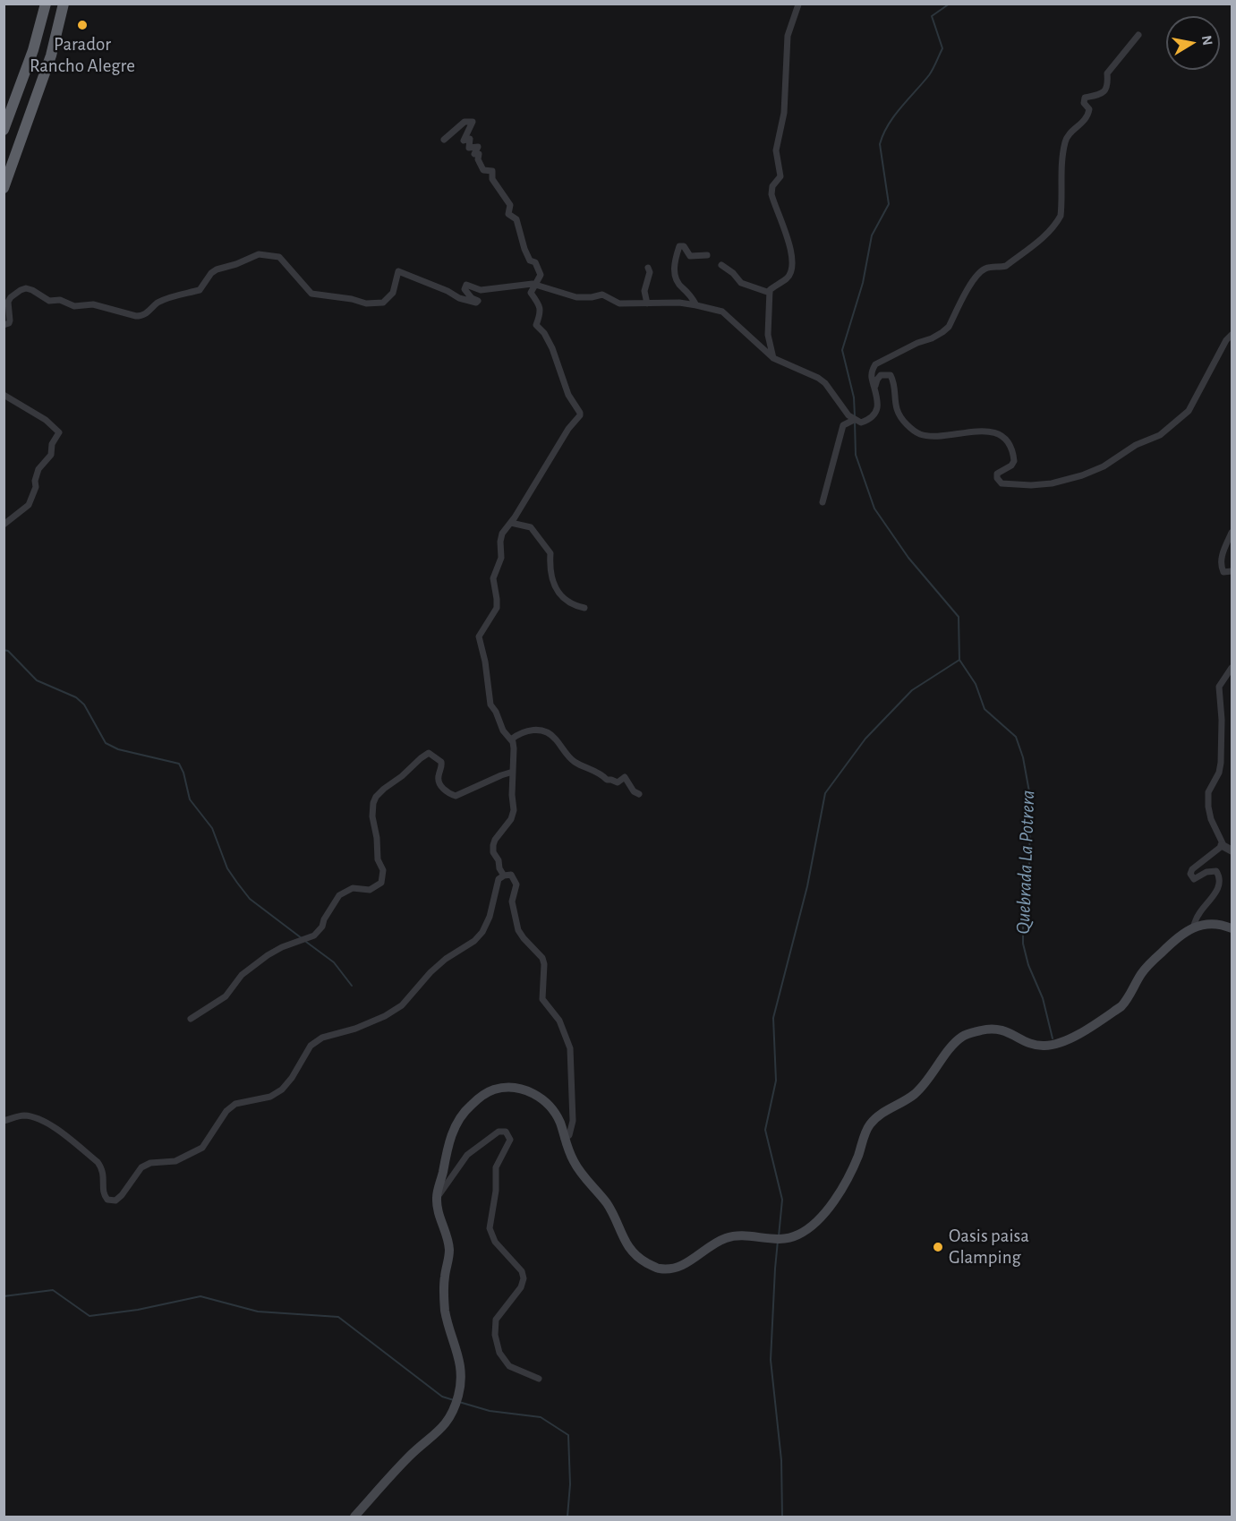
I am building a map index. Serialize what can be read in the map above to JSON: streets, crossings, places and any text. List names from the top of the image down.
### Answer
{
  "water": ["Quebrada La Potrera"],
  "places": ["Parador Rancho Alegre", "Oasis paisa Glamping"],
  "north": "right"
}
